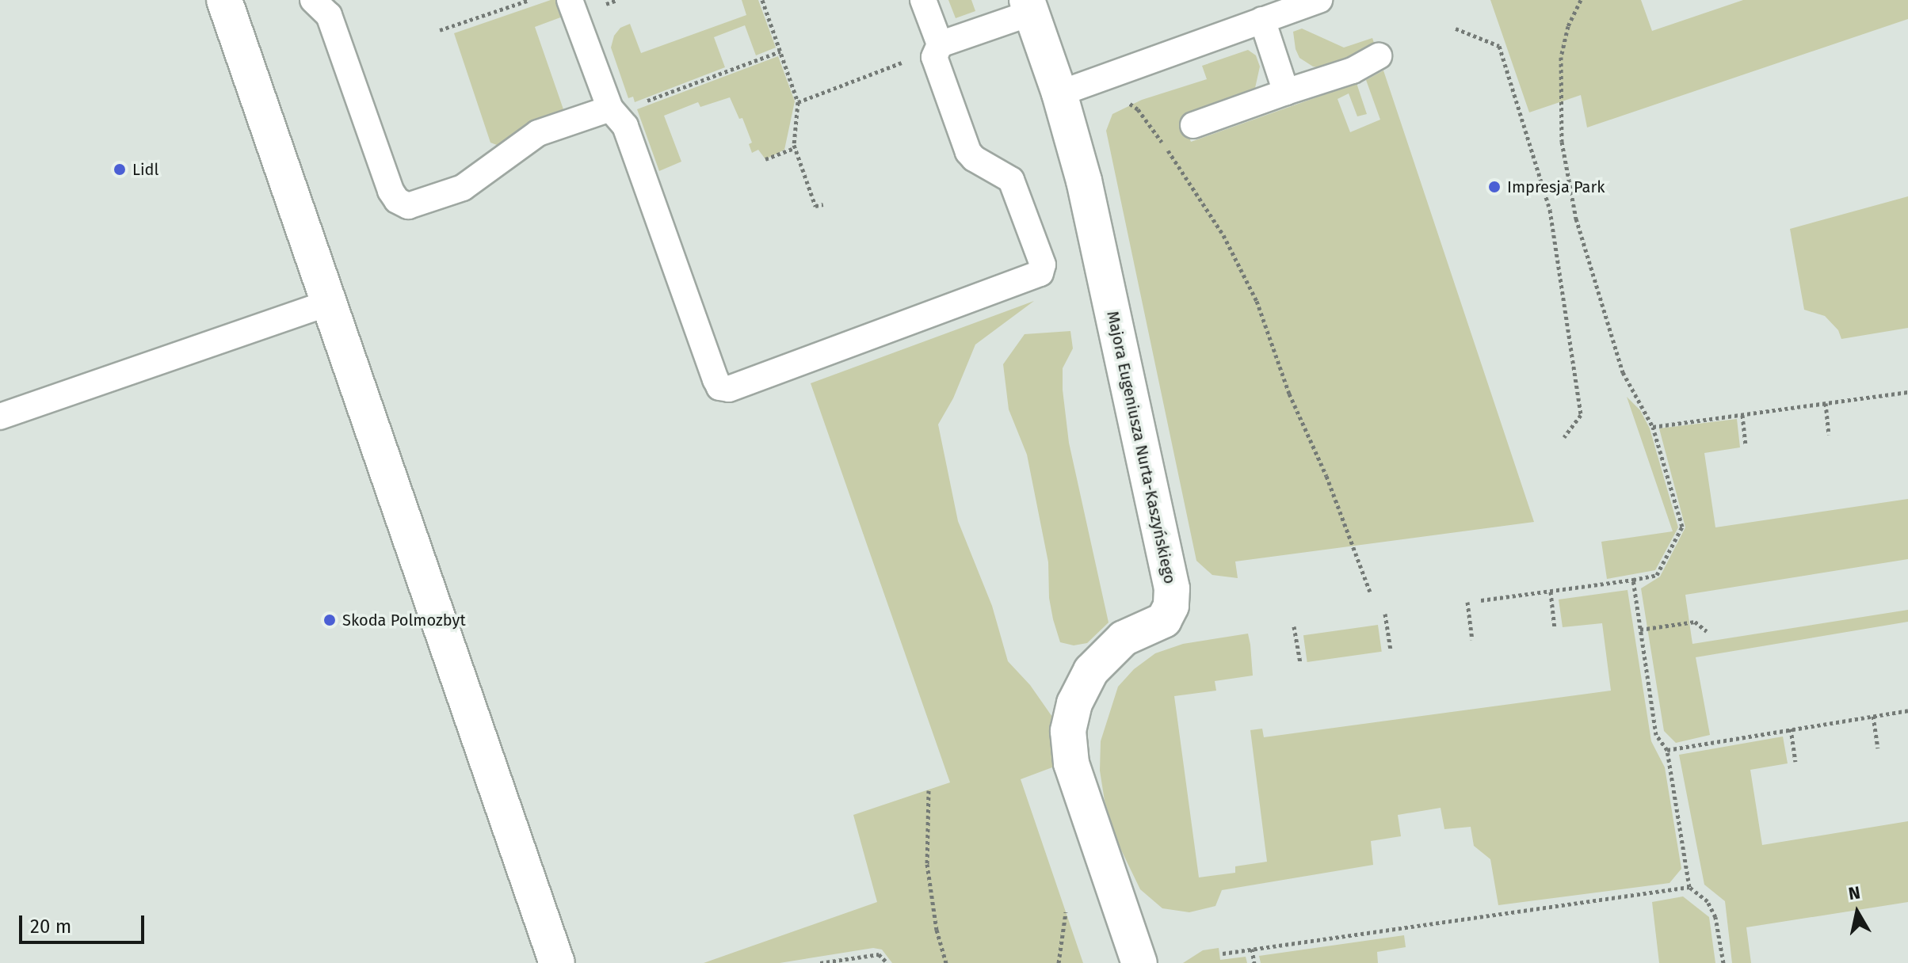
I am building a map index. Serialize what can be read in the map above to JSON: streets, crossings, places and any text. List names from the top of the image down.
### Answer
{
  "streets": {
    "street": ["Majora Eugeniusza Nurta-Kaszyńskiego"]
  },
  "places": ["Lidl", "Impresja Park", "Skoda Polmozbyt"],
  "scale_bar": "20 m",
  "north": "top"
}
